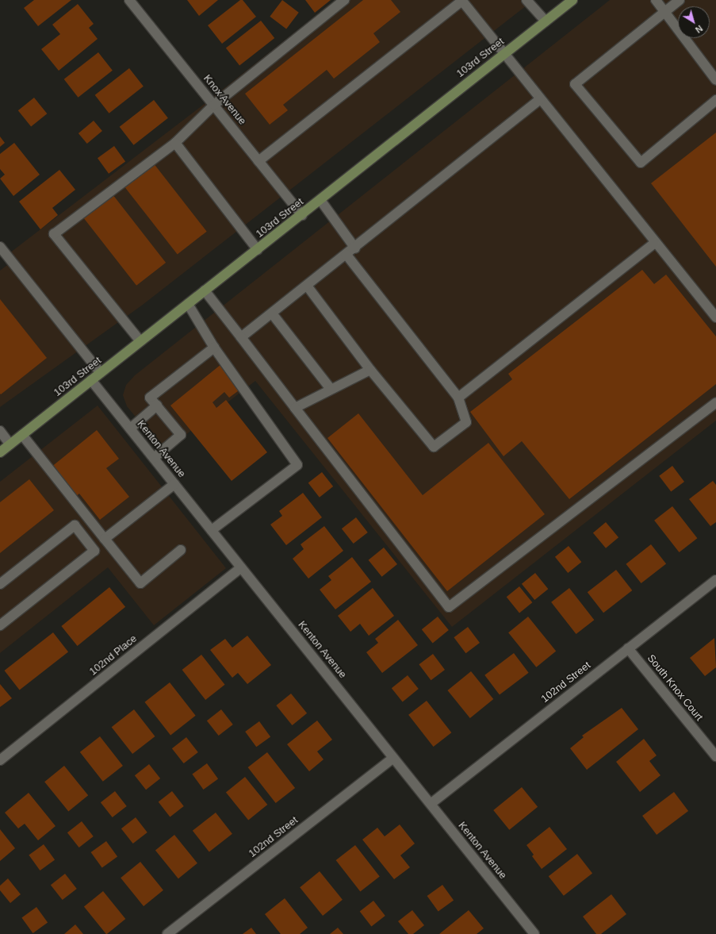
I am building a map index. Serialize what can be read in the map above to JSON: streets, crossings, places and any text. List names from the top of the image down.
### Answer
{
  "streets": {
    "main road": ["103rd Street"],
    "street": [
      "Knox Avenue",
      "Kenton Avenue",
      "102nd Place",
      "102nd Street",
      "South Knox Court"
    ]
  },
  "crossings": [
    ["103rd Street", "Knox Avenue"],
    ["103rd Street", "Kenton Avenue"],
    ["Kenton Avenue", "102nd Place"],
    ["Kenton Avenue", "102nd Street"],
    ["102nd Street", "South Knox Court"]
  ],
  "north": "bottom right"
}
